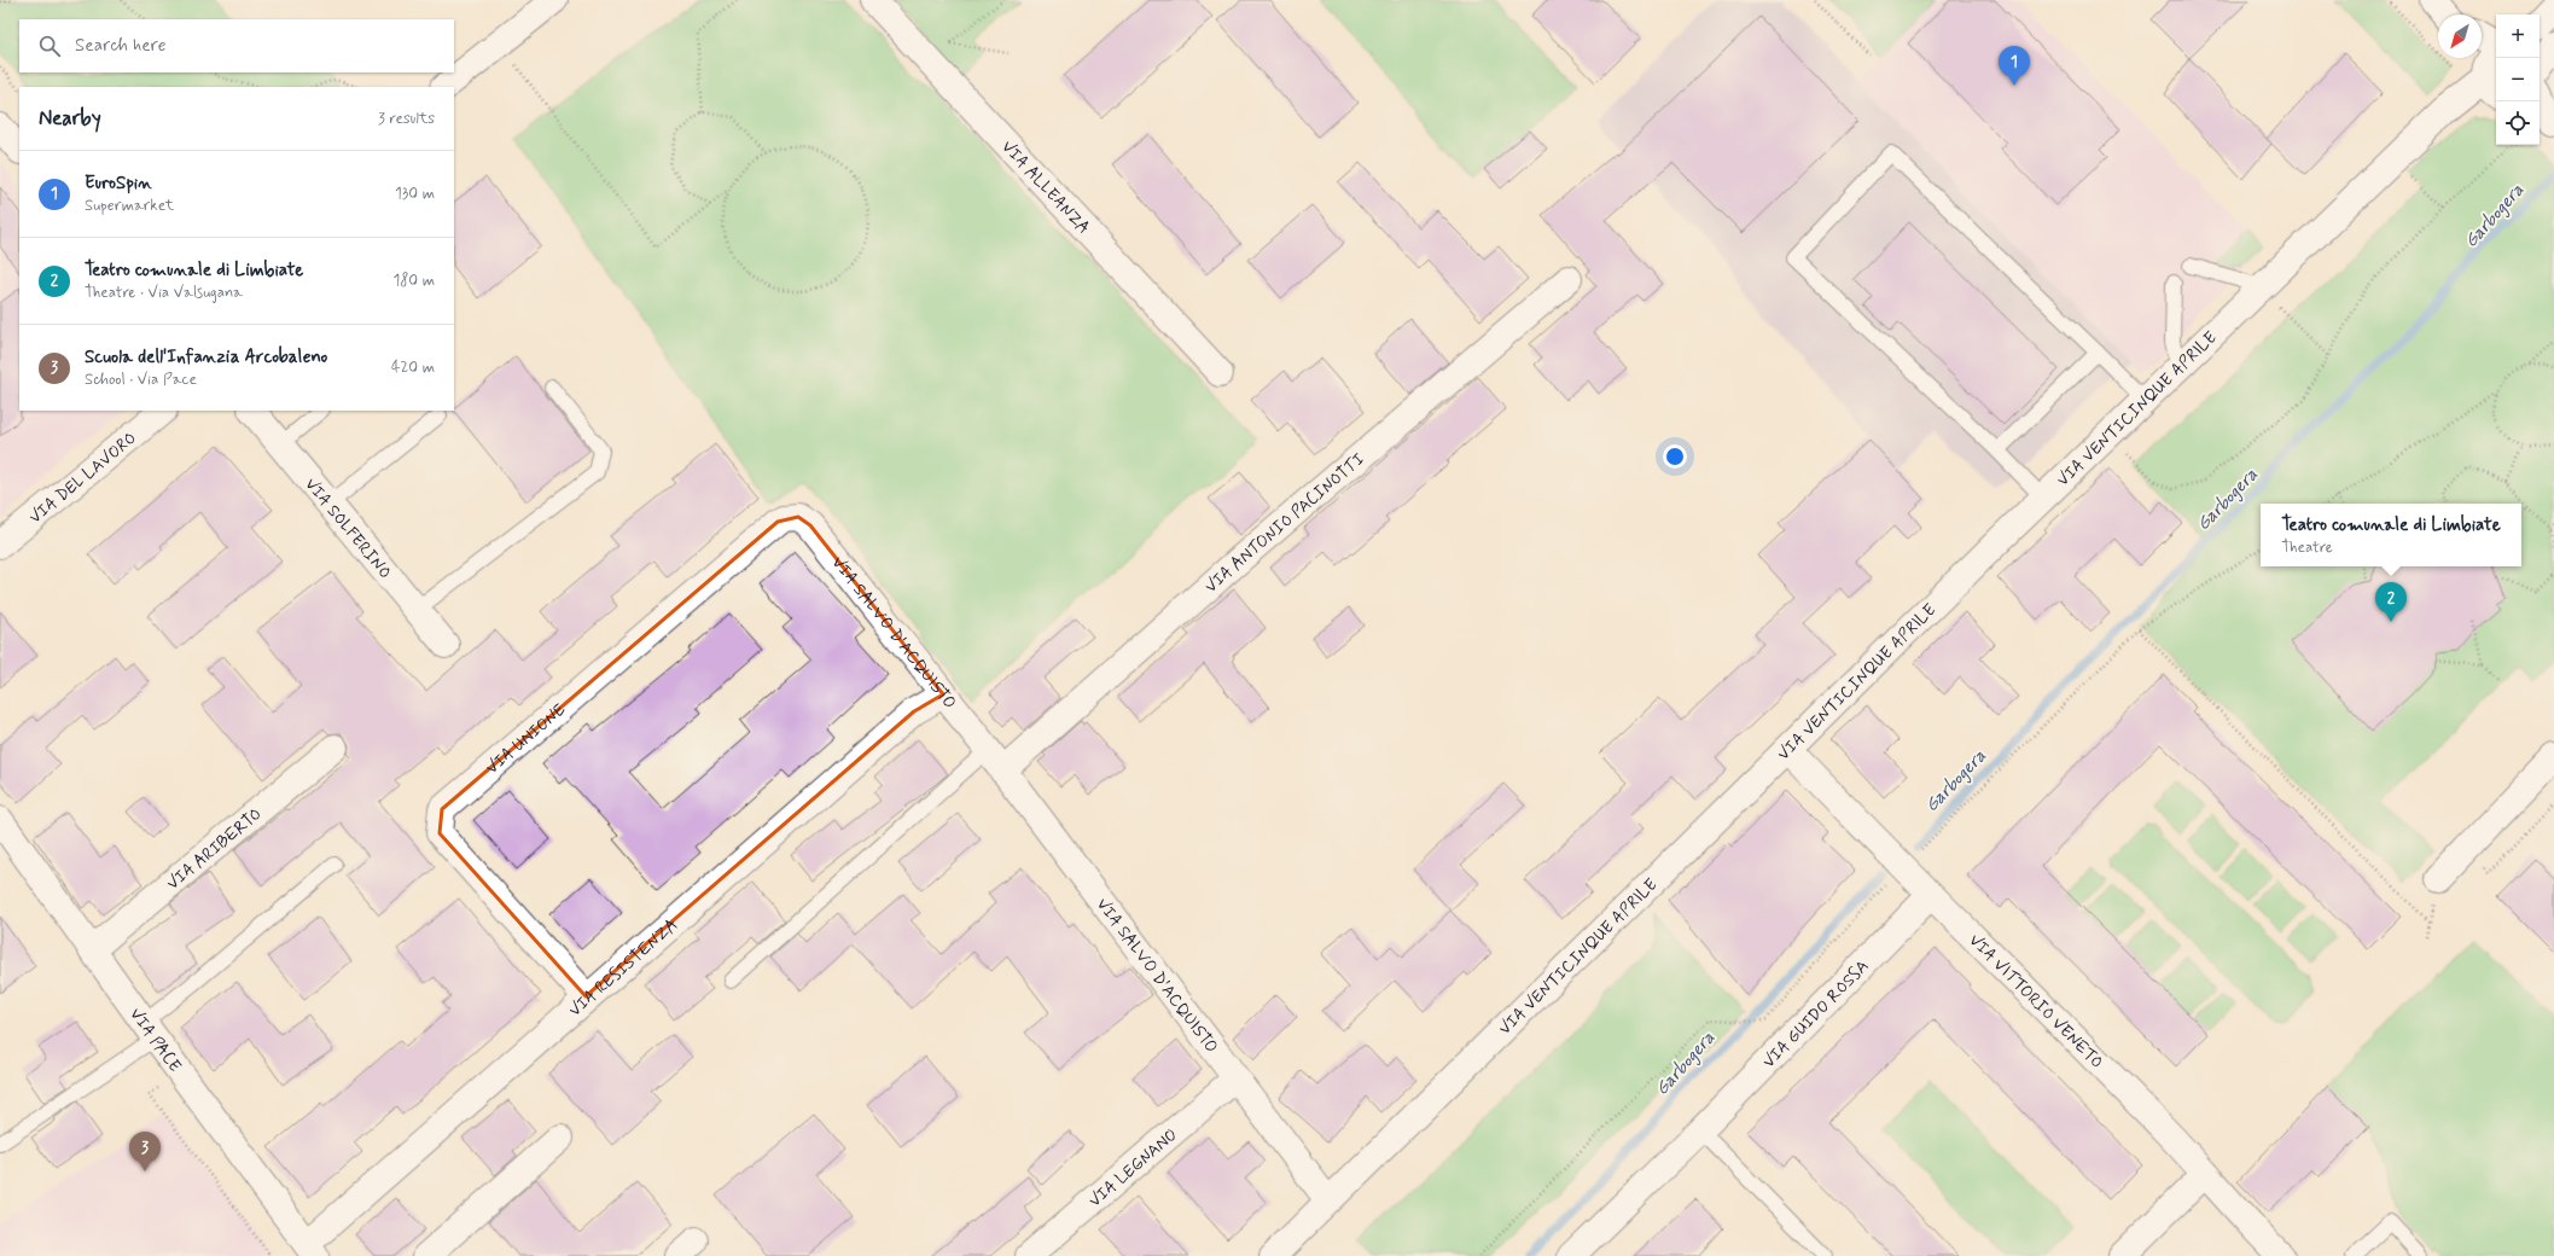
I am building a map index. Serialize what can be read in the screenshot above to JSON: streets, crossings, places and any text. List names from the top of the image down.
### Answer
{
  "streets": {
    "street": [
      "VIA ALLEANZA",
      "VIA VENTICINQUE APRILE",
      "VIA DEL LAVORO",
      "VIA ANTONIO PACINOTTI",
      "VIA SOLFERINO",
      "VIA SALVO D'ACQUISTO",
      "VIA UNIONE",
      "VIA ARIBERTO",
      "VIA RESISTENZA",
      "VIA VITTORIO VENETO",
      "VIA GUIDO ROSSA",
      "VIA PACE",
      "VIA LEGNANO"
    ]
  },
  "crossings": [
    ["VIA VENTICINQUE APRILE", "VIA SALVO D'ACQUISTO"],
    ["VIA VENTICINQUE APRILE", "VIA VITTORIO VENETO"],
    ["VIA ANTONIO PACINOTTI", "VIA SALVO D'ACQUISTO"],
    ["VIA SALVO D'ACQUISTO", "VIA UNIONE"],
    ["VIA SALVO D'ACQUISTO", "VIA RESISTENZA"],
    ["VIA SALVO D'ACQUISTO", "VIA LEGNANO"],
    ["VIA UNIONE", "VIA RESISTENZA"],
    ["VIA ARIBERTO", "VIA PACE"],
    ["VIA RESISTENZA", "VIA PACE"],
    ["VIA VITTORIO VENETO", "VIA GUIDO ROSSA"]
  ],
  "water": ["Garbogera"],
  "north": "bottom left",
  "page": {
    "map_buttons": ["+", "−"],
    "search": "Search here",
    "pins": ["1", "2", "3"],
    "heading": ["Nearby", "3 results"],
    "list": [
      {
        "mark": "1",
        "name": "EuroSpin",
        "note": "Supermarket",
        "value": "130 m"
      },
      {
        "mark": "2",
        "name": "Teatro comunale di Limbiate",
        "note": "Theatre · Via Valsugana",
        "value": "180 m"
      },
      {
        "mark": "3",
        "name": "Scuola dell'Infanzia Arcobaleno",
        "note": "School · Via Pace",
        "value": "420 m"
      }
    ],
    "popup": ["Teatro comunale di Limbiate", "Theatre"]
  }
}
